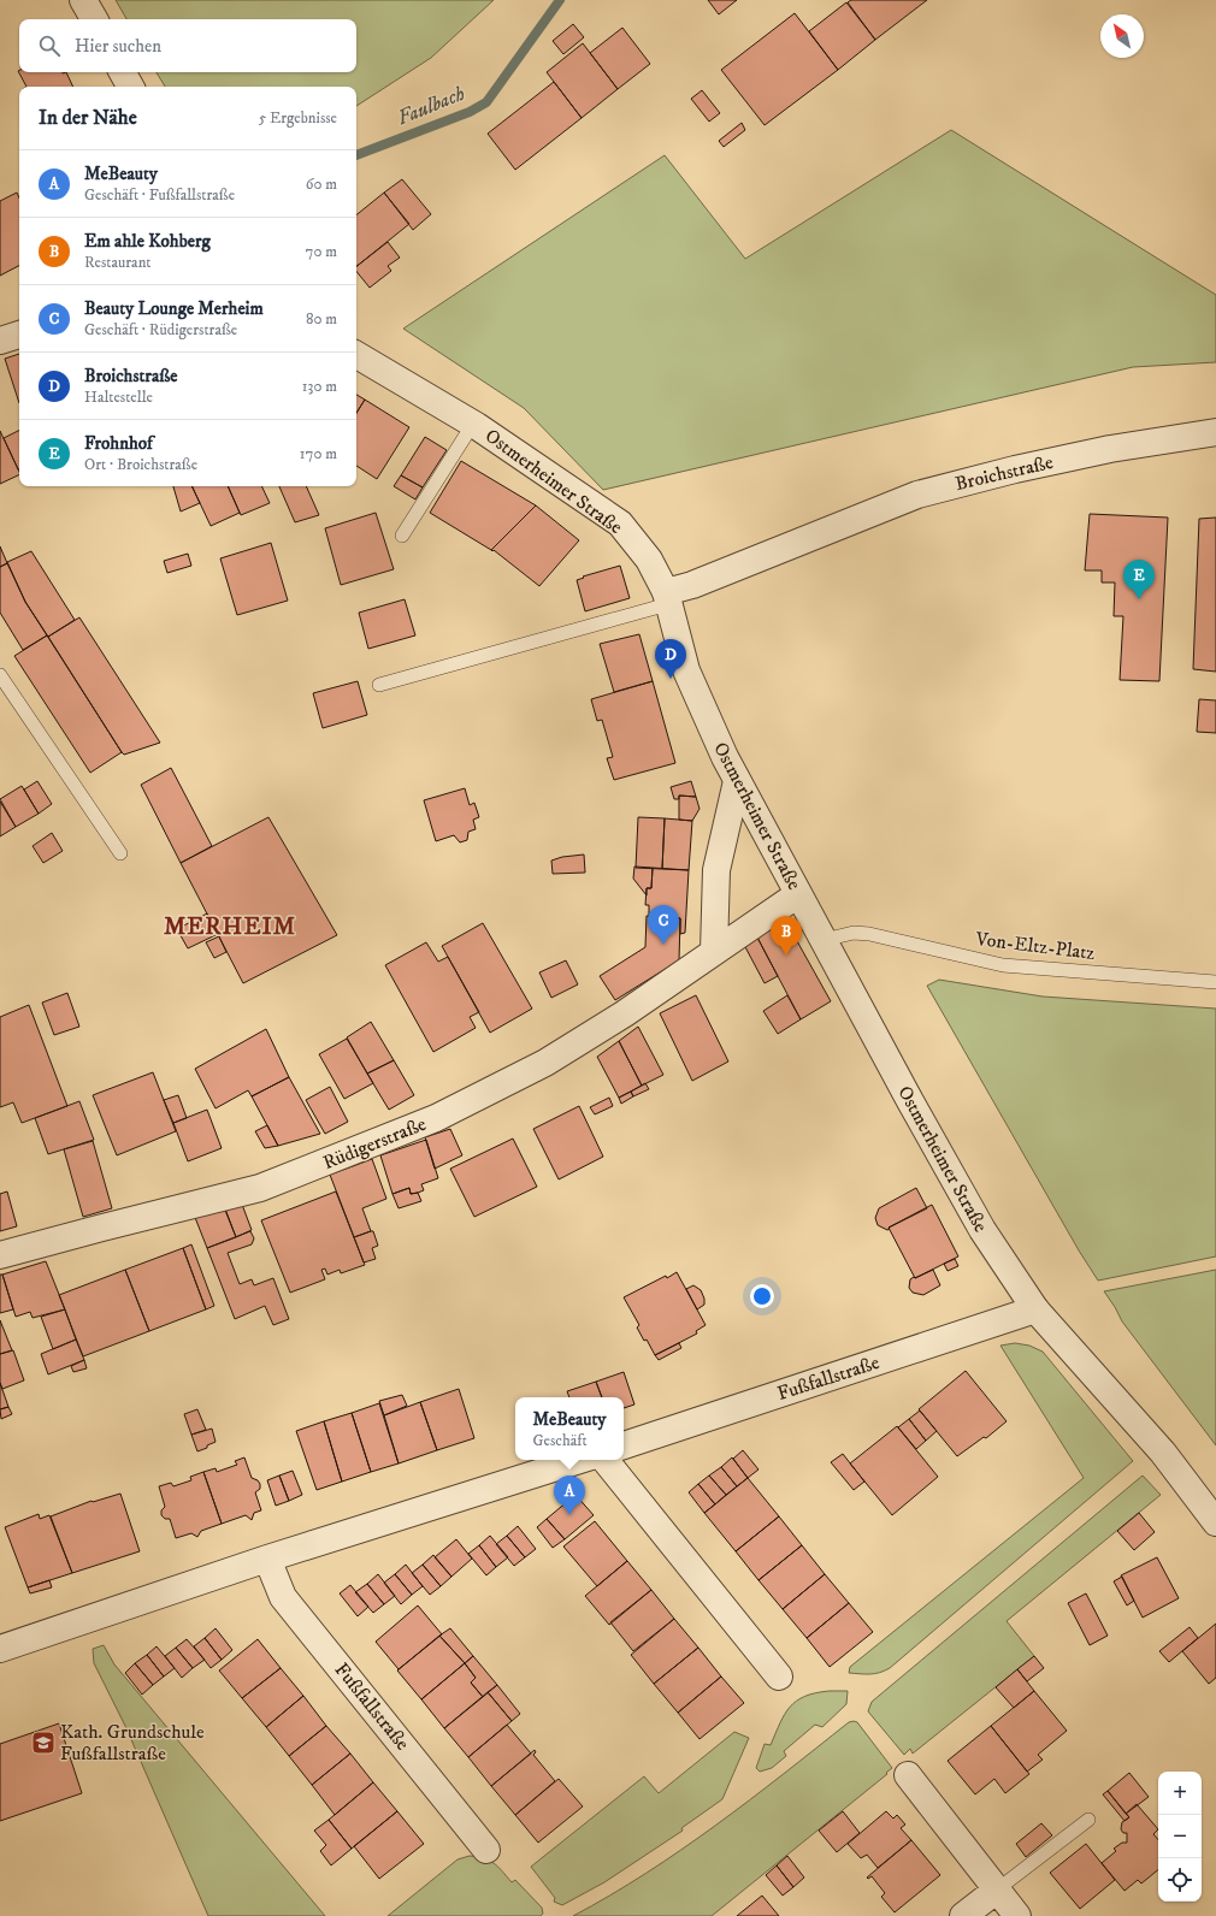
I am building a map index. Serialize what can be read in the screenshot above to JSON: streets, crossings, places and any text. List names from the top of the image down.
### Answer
{
  "streets": {
    "street": [
      "Broichstraße",
      "Ostmerheimer Straße",
      "Rüdigerstraße",
      "Fußfallstraße"
    ],
    "lane": ["Von-Eltz-Platz"]
  },
  "crossings": [
    ["Broichstraße", "Ostmerheimer Straße"],
    ["Ostmerheimer Straße", "Von-Eltz-Platz"],
    ["Ostmerheimer Straße", "Rüdigerstraße"],
    ["Ostmerheimer Straße", "Fußfallstraße"]
  ],
  "districts": ["MERHEIM"],
  "water": ["Faulbach"],
  "places": {
    "school or university": ["Kath. Grundschule Fußfallstraße"]
  },
  "north": "top left",
  "page": {
    "search": "Hier suchen",
    "heading": ["In der Nähe", "5 Ergebnisse"],
    "list": [
      {
        "mark": "A",
        "name": "MeBeauty",
        "note": "Geschäft · Fußfallstraße",
        "value": "60 m"
      },
      {
        "mark": "B",
        "name": "Em ahle Kohberg",
        "note": "Restaurant",
        "value": "70 m"
      },
      {
        "mark": "C",
        "name": "Beauty Lounge Merheim",
        "note": "Geschäft · Rüdigerstraße",
        "value": "80 m"
      },
      {
        "mark": "D",
        "name": "Broichstraße",
        "note": "Haltestelle",
        "value": "130 m"
      },
      {
        "mark": "E",
        "name": "Frohnhof",
        "note": "Ort · Broichstraße",
        "value": "170 m"
      }
    ],
    "pins": [
      "E",
      "D",
      "C",
      "B",
      "A"
    ],
    "popup": ["MeBeauty", "Geschäft"],
    "map_buttons": ["+", "−"]
  }
}
